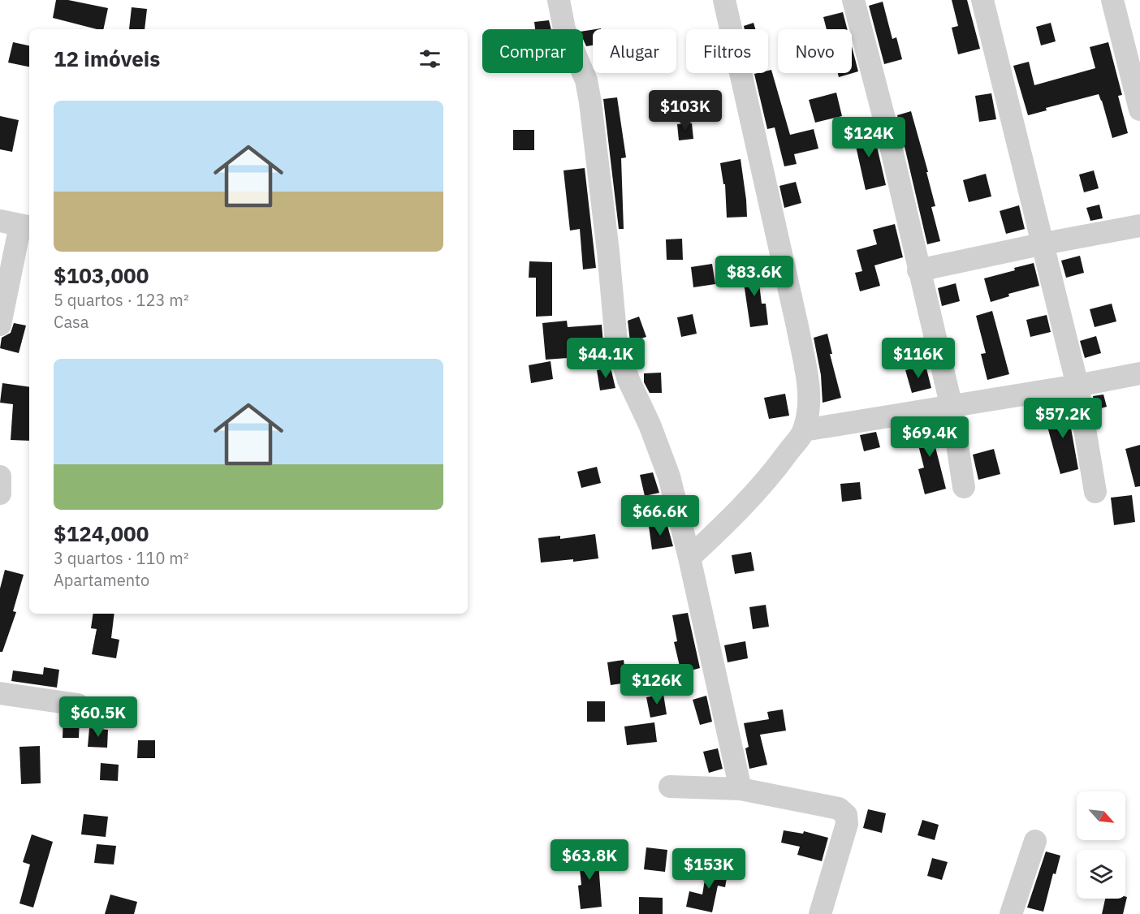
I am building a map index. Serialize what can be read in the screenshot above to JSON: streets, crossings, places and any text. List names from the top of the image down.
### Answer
{
  "north": "bottom right",
  "page": {
    "chip": [
      "Comprar",
      "Alugar",
      "Filtros",
      "Novo"
    ],
    "heading": "12 imóveis",
    "list": [
      {
        "name": "$103,000",
        "note": "5 quartos · 123 m² · Casa"
      },
      {
        "name": "$124,000",
        "note": "3 quartos · 110 m² · Apartamento"
      }
    ],
    "price": [
      "$103K",
      "$124K",
      "$83.6K",
      "$44.1K",
      "$116K",
      "$57.2K",
      "$69.4K",
      "$66.6K",
      "$126K",
      "$60.5K",
      "$63.8K",
      "$153K"
    ]
  }
}
